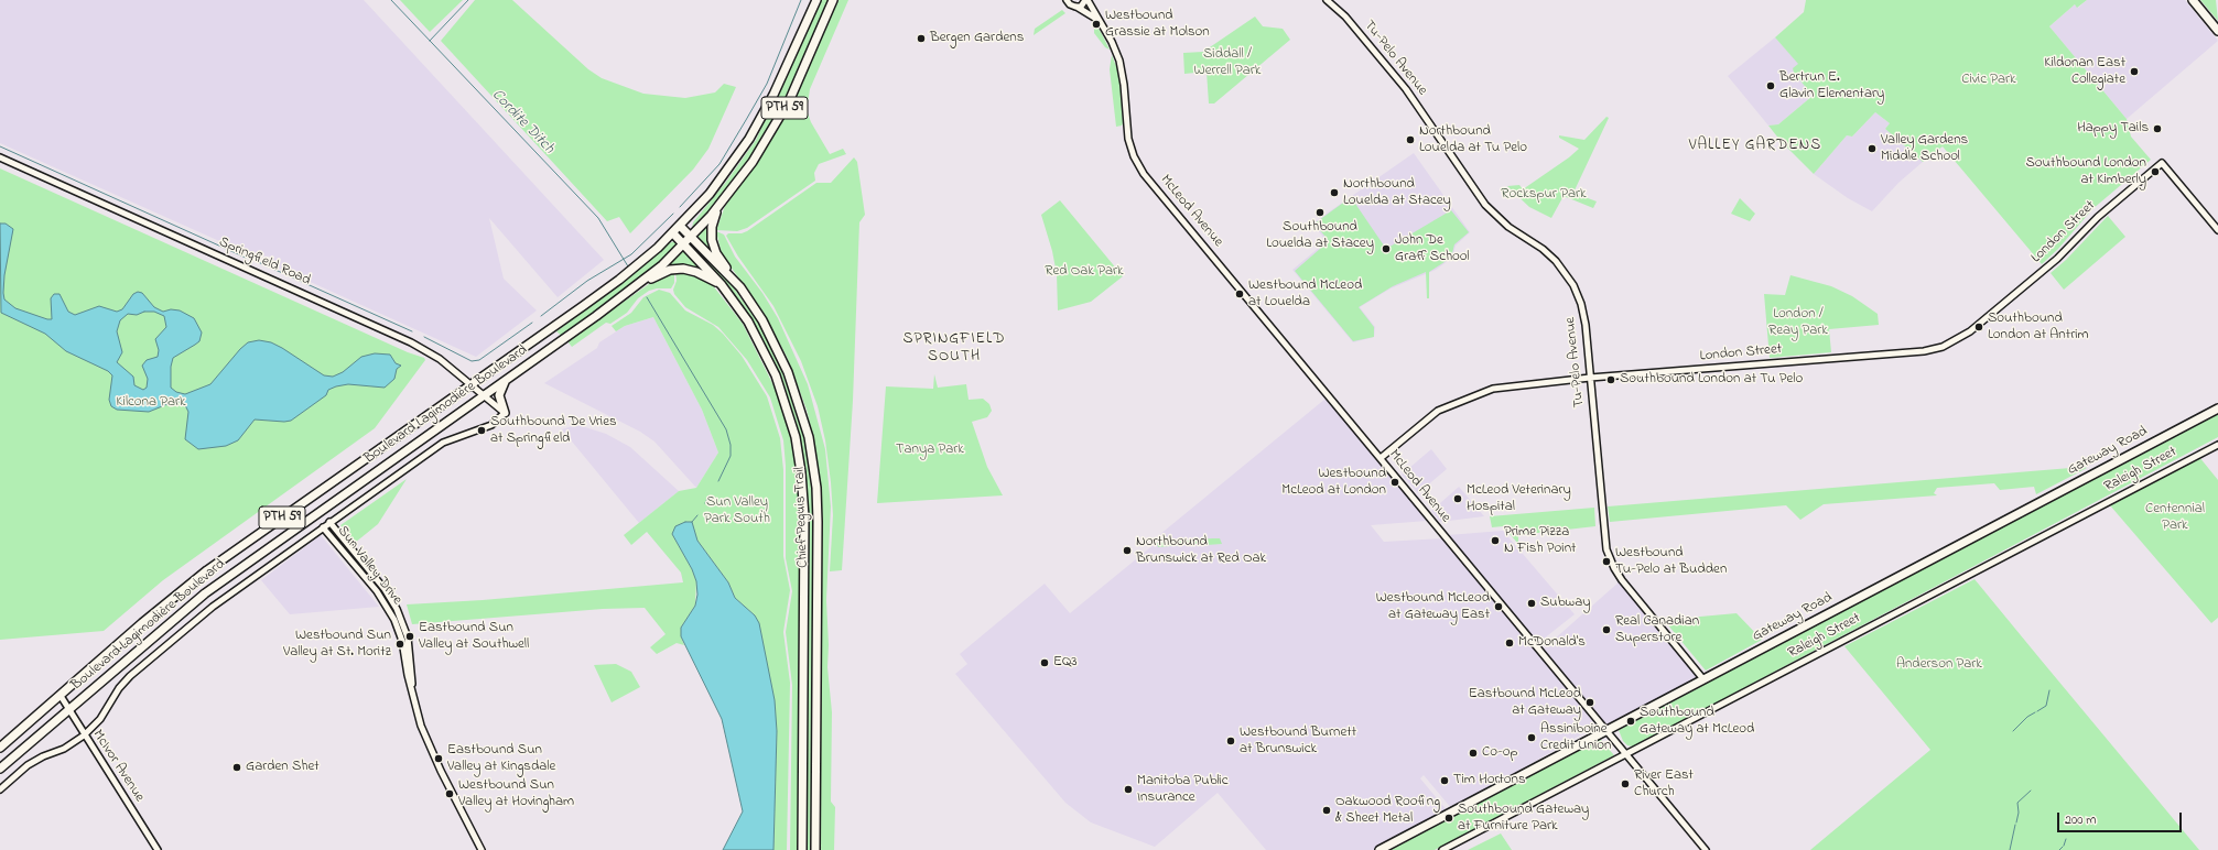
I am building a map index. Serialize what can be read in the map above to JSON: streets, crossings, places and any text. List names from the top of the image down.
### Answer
{
  "streets": {
    "main road": [
      "PTH 59",
      "Boulevard Lagimodière Boulevard",
      "Gateway Road",
      "Chief Peguis Trail"
    ],
    "street": [
      "Tu-Pelo Avenue",
      "McLeod Avenue",
      "London Street",
      "Springfield Road",
      "Raleigh Street",
      "Sun Valley Drive",
      "McIvor Avenue"
    ]
  },
  "crossings": [
    ["Tu-Pelo Avenue", "London Street"],
    ["Tu-Pelo Avenue", "Gateway Road"],
    ["McLeod Avenue", "London Street"],
    ["McLeod Avenue", "Gateway Road"],
    ["McLeod Avenue", "Raleigh Street"],
    ["Springfield Road", "Boulevard Lagimodière Boulevard"],
    ["Boulevard Lagimodière Boulevard", "Chief Peguis Trail"],
    ["Boulevard Lagimodière Boulevard", "McIvor Avenue"]
  ],
  "districts": ["VALLEY GARDENS", "SPRINGFIELD SOUTH"],
  "water": ["Cordite Ditch"],
  "parks": [
    "Siddall / Werrell Park",
    "Civic Park",
    "Rockspur Park",
    "Red Oak Park",
    "London / Reay Park",
    "Kilcona Park",
    "Tanya Park",
    "Sun Valley Park South",
    "Centennial Park",
    "Anderson Park"
  ],
  "places": [
    "Westbound Grassie at Molson",
    "Bergen Gardens",
    "Kildonan East Collegiate",
    "Bertrun E. Glavin Elementary",
    "Happy Tails",
    "Northbound Louelda at Tu Pelo",
    "Valley Gardens Middle School",
    "Southbound London at Kimberly",
    "Northbound Louelda at Stacey",
    "Southbound Louelda at Stacey",
    "John De Graff School",
    "Westbound McLeod at Louelda",
    "Southbound London at Antrim",
    "Southbound London at Tu Pelo",
    "Southbound De Vries at Springfield",
    "Westbound McLeod at London",
    "McLeod Veterinary Hospital",
    "Prime Pizza N Fish Point",
    "Northbound Brunswick at Red Oak",
    "Westbound Tu-Pelo at Budden",
    "Subway",
    "Westbound McLeod at Gateway East",
    "Real Canadian Superstore",
    "Eastbound Sun Valley at Southwell",
    "McDonald's",
    "Westbound Sun Valley at St. Moritz",
    "EQ3",
    "Eastbound McLeod at Gateway",
    "Southbound Gateway at McLeod",
    "Assiniboine Credit Union",
    "Westbound Burnett at Brunswick",
    "Co-op",
    "Eastbound Sun Valley at Kingsdale",
    "Garden Shet",
    "Tim Hortons",
    "River East Church",
    "Manitoba Public Insurance",
    "Westbound Sun Valley at Hovingham",
    "Oakwood Roofing & Sheet Metal",
    "Southbound Gateway at Furniture Park"
  ],
  "scale_bar": "200 m"
}
